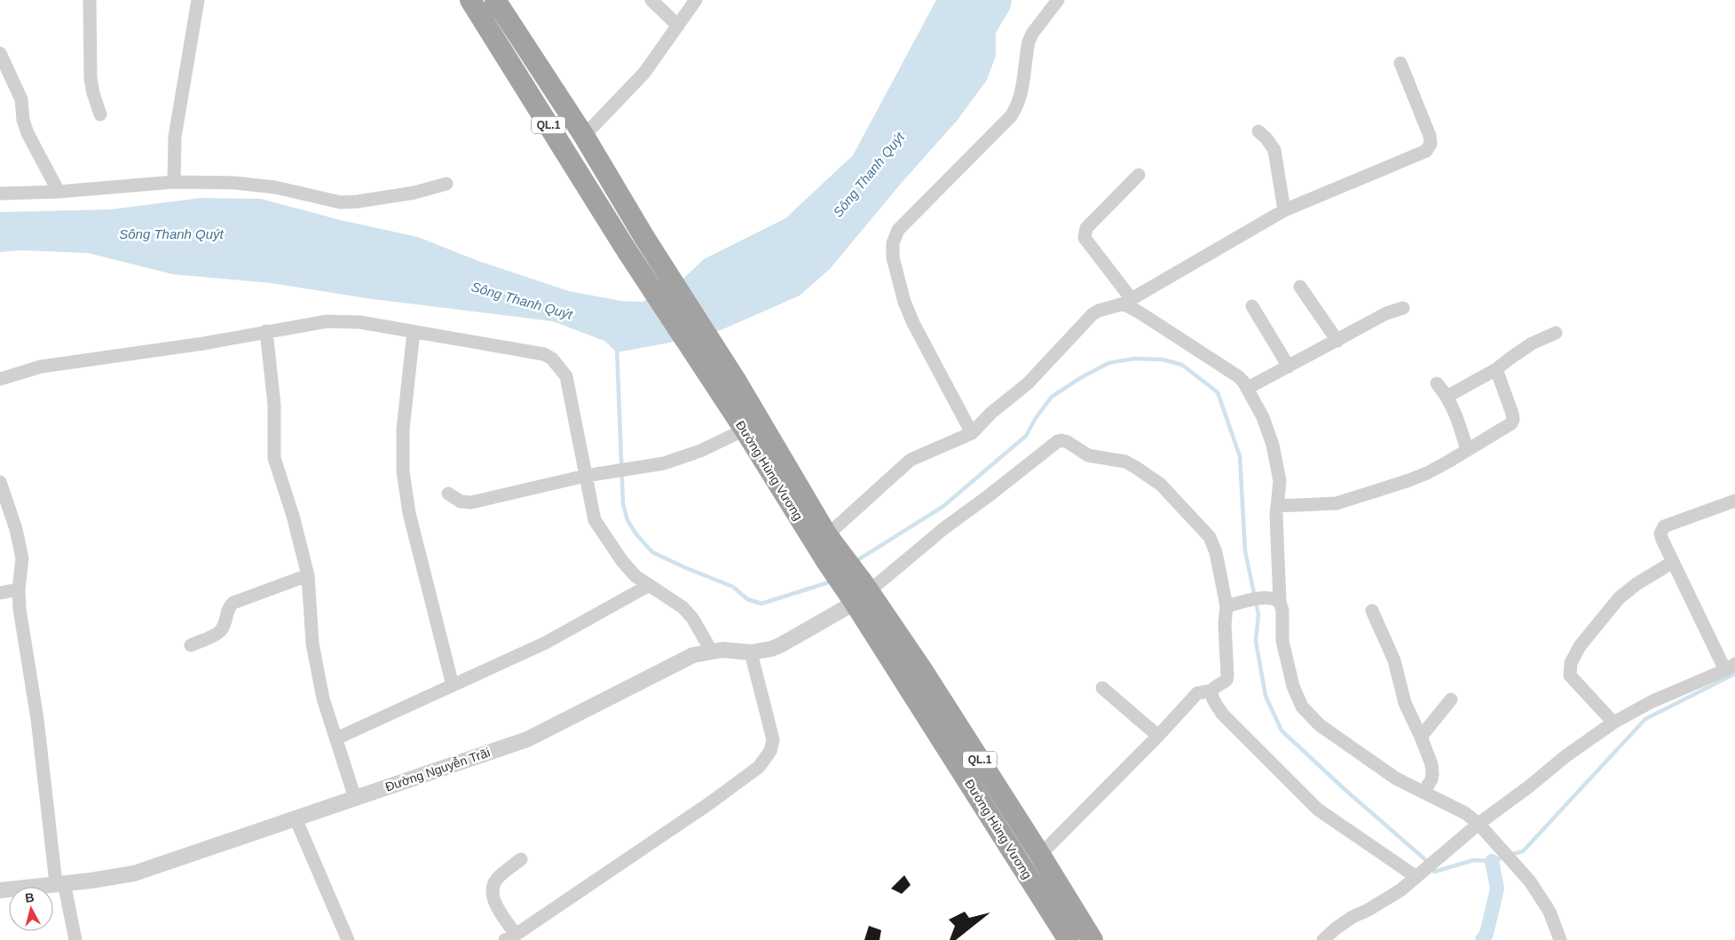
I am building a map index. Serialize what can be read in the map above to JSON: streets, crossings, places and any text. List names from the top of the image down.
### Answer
{
  "streets": {
    "highway": ["QL.1", "Đường Hùng Vương"],
    "street": ["Đường Nguyễn Trãi"]
  },
  "crossings": [
    ["Đường Hùng Vương", "Đường Nguyễn Trãi"]
  ],
  "water": ["Sông Thanh Quýt"],
  "north": "top"
}
